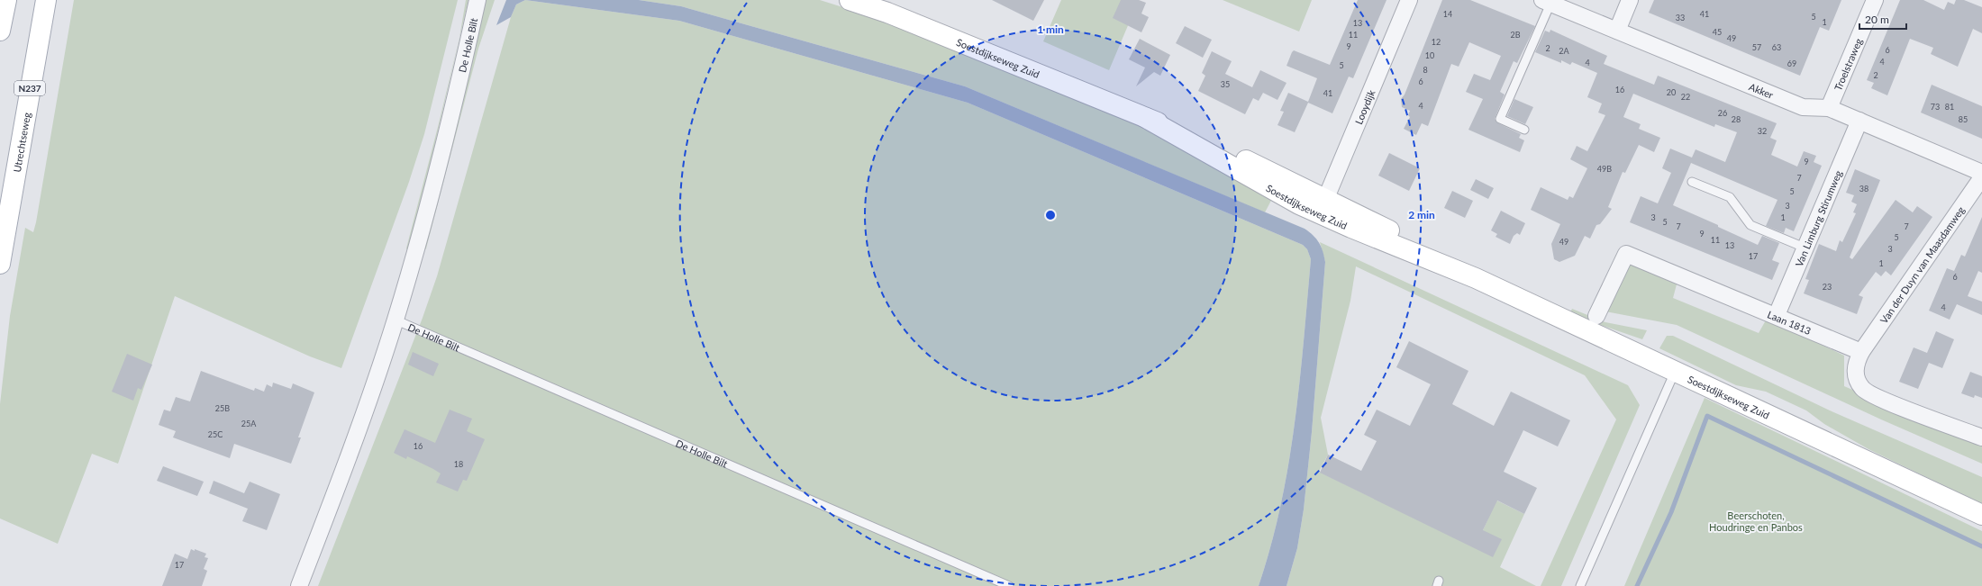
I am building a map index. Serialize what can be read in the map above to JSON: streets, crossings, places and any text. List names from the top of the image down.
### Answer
{
  "streets": {
    "main road": ["Soestdijkseweg Zuid", "N237", "Utrechtseweg"],
    "street": [
      "De Holle Bilt",
      "Troelstraweg",
      "Akker",
      "Looydijk",
      "Van Limburg Stirumweg",
      "Van der Duyn van Maasdamweg",
      "Laan 1813"
    ]
  },
  "crossings": [
    ["Soestdijkseweg Zuid", "Looydijk"],
    ["Troelstraweg", "Akker"],
    ["Akker", "Van Limburg Stirumweg"],
    ["Van Limburg Stirumweg", "Laan 1813"],
    ["Van der Duyn van Maasdamweg", "Laan 1813"]
  ],
  "parks": ["Beerschoten, Houdringe en Panbos"],
  "house_numbers": [
    "14",
    "41",
    "5",
    "33",
    "1",
    "13",
    "45",
    "11",
    "2B",
    "49",
    "12",
    "9",
    "57",
    "63",
    "2",
    "6",
    "2A",
    "10",
    "4",
    "4",
    "69",
    "5",
    "8",
    "2",
    "6",
    "35",
    "16",
    "20",
    "41",
    "22",
    "4",
    "73",
    "81",
    "26",
    "28",
    "85",
    "32",
    "9",
    "49B",
    "7",
    "38",
    "5",
    "3",
    "3",
    "1",
    "5",
    "7",
    "7",
    "9",
    "5",
    "11",
    "49",
    "13",
    "3",
    "17",
    "1",
    "6",
    "23",
    "4",
    "25B",
    "25A",
    "25C",
    "16",
    "18",
    "17"
  ],
  "scale_bar": "20 m",
  "rings": ["1 min", "2 min"]
}
